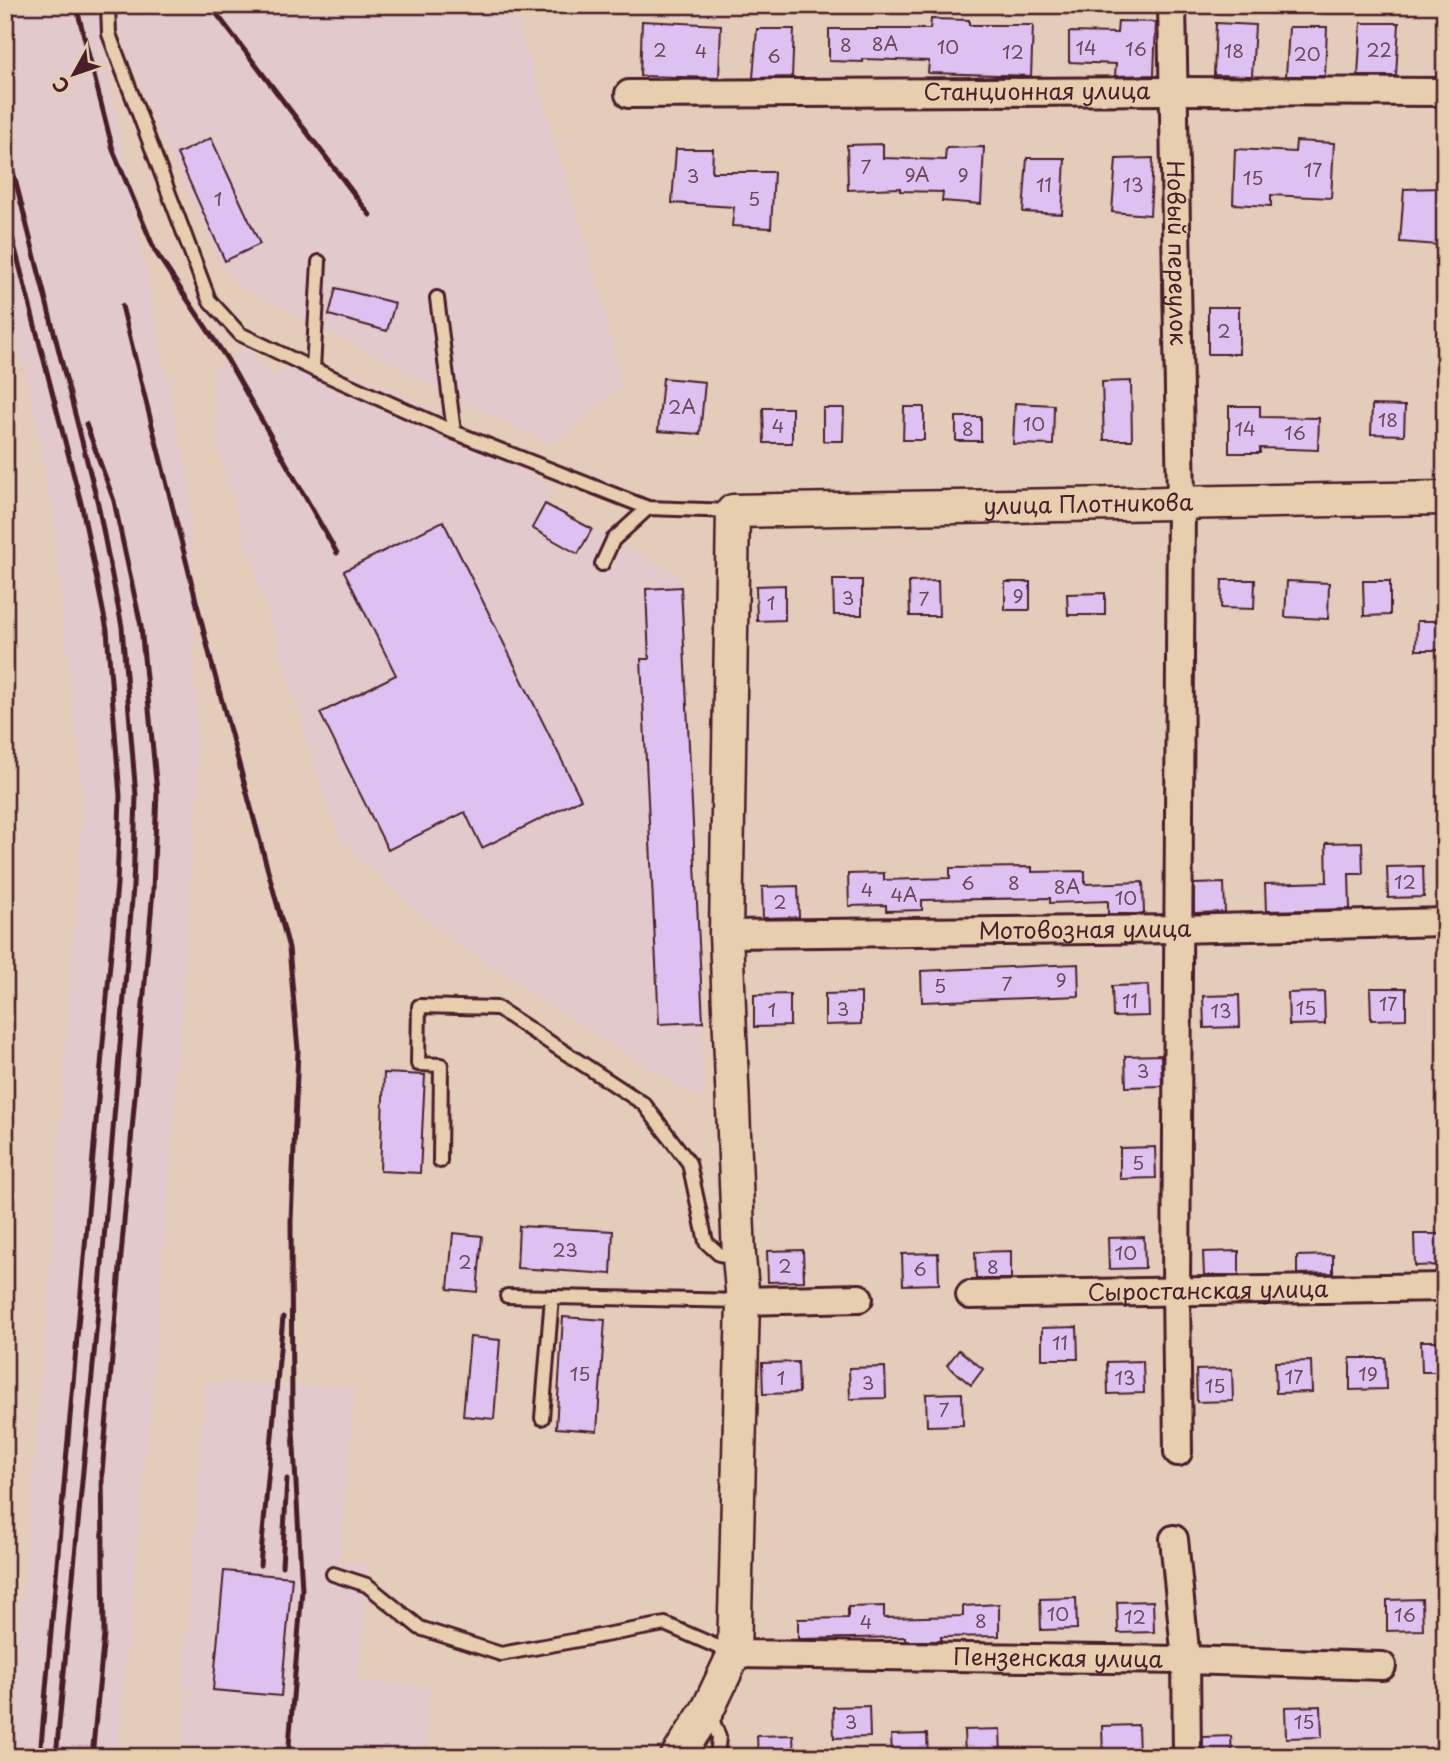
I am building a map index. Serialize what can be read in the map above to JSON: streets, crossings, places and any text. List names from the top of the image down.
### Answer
{
  "streets": {
    "street": [
      "Станционная улица",
      "Новый переулок",
      "улица Плотникова",
      "Мотовозная улица",
      "Сыростанская улица",
      "Пензенская улица"
    ]
  },
  "crossings": [
    ["Станционная улица", "Новый переулок"],
    ["Новый переулок", "улица Плотникова"],
    ["Новый переулок", "Мотовозная улица"],
    ["Новый переулок", "Сыростанская улица"]
  ],
  "house_numbers": [
    "8А",
    "8",
    "10",
    "14",
    "16",
    "2",
    "22",
    "4",
    "18",
    "12",
    "20",
    "6",
    "7",
    "17",
    "9А",
    "9",
    "3",
    "15",
    "11",
    "13",
    "1",
    "5",
    "2",
    "2А",
    "18",
    "10",
    "4",
    "8",
    "14",
    "16",
    "9",
    "3",
    "7",
    "1",
    "12",
    "6",
    "8",
    "8А",
    "4",
    "4А",
    "10",
    "2",
    "9",
    "7",
    "5",
    "11",
    "17",
    "15",
    "3",
    "1",
    "13",
    "3",
    "5",
    "23",
    "10",
    "2",
    "2",
    "8",
    "6",
    "11",
    "15",
    "19",
    "17",
    "1",
    "13",
    "3",
    "15",
    "7",
    "10",
    "16",
    "12",
    "8",
    "4",
    "3",
    "15"
  ],
  "north": "bottom left"
}
